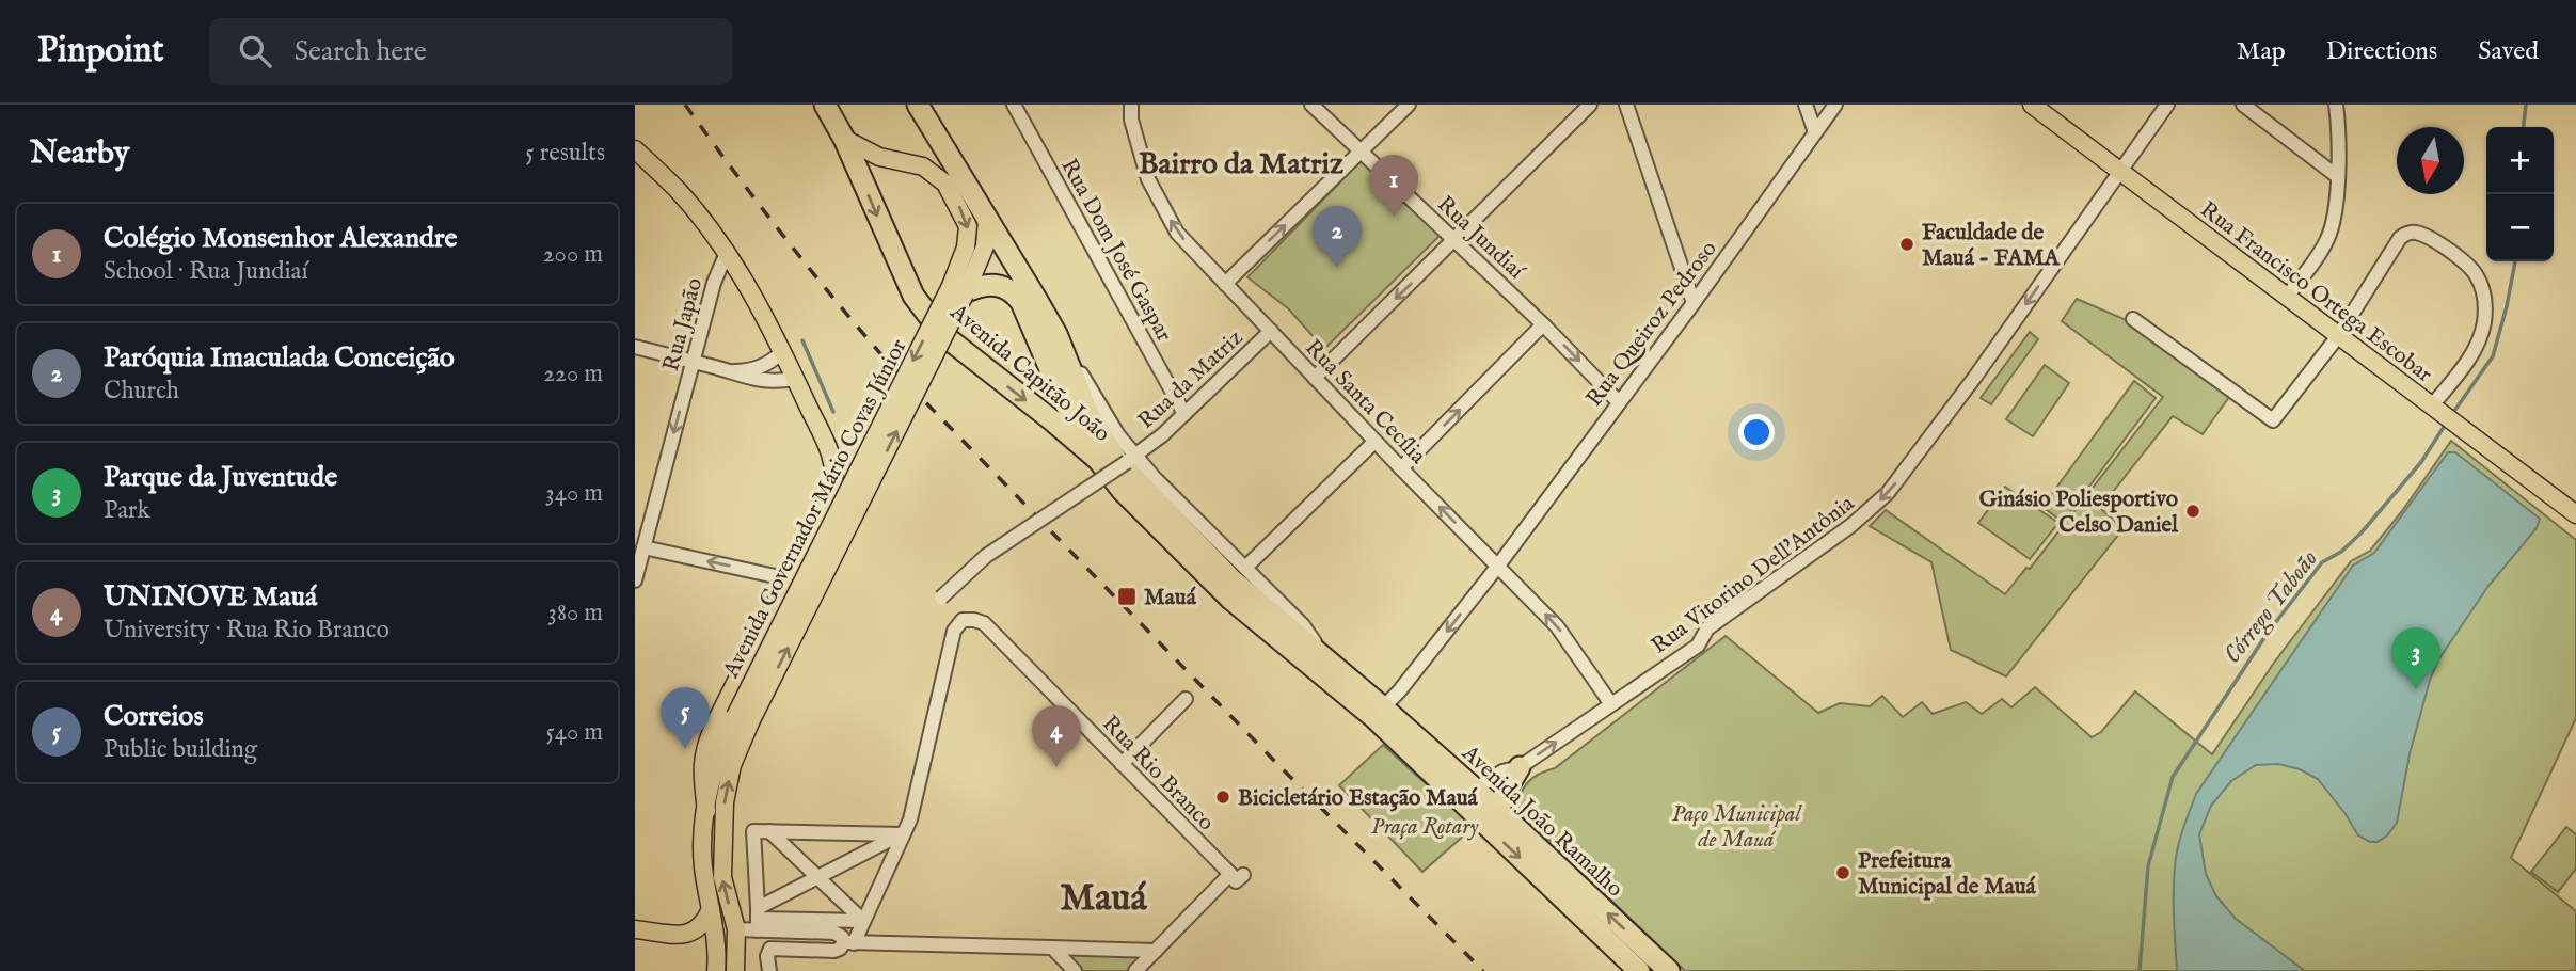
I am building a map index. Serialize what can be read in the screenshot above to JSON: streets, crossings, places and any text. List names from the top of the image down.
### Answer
{
  "streets": {
    "highway": ["Avenida Capitão João", "Avenida João Ramalho"],
    "main road": ["Rua Francisco Ortega Escobar", "Avenida Governador Mário Covas Júnior"],
    "street": [
      "Rua Jundiaí",
      "Rua Dom José Gaspar",
      "Rua Queiroz Pedroso",
      "Rua Japão",
      "Rua da Matriz",
      "Rua Santa Cecília",
      "Rua Vitorino Dell'Antônia",
      "Rua Rio Branco"
    ]
  },
  "crossings": [
    ["Rua Jundiaí", "Rua Queiroz Pedroso"],
    ["Rua Dom José Gaspar", "Rua da Matriz"],
    ["Rua Francisco Ortega Escobar", "Rua Vitorino Dell'Antônia"],
    ["Rua Queiroz Pedroso", "Avenida Capitão João"],
    ["Rua Queiroz Pedroso", "Rua Santa Cecília"],
    ["Rua Queiroz Pedroso", "Avenida João Ramalho"],
    ["Avenida Capitão João", "Avenida Governador Mário Covas Júnior"],
    ["Avenida Capitão João", "Avenida João Ramalho"],
    ["Rua da Matriz", "Rua Santa Cecília"],
    ["Rua Santa Cecília", "Rua Vitorino Dell'Antônia"],
    ["Rua Vitorino Dell'Antônia", "Avenida João Ramalho"]
  ],
  "one_way": ["Rua Japão", "Rua Santa Cecília"],
  "districts": ["Bairro da Matriz", "Mauá"],
  "water": ["Córrego Taboão"],
  "parks": ["Paço Municipal de Mauá", "Praça Rotary"],
  "places": {
    "other": [
      "Faculdade de Mauá - FAMA",
      "Ginásio Poliesportivo Celso Daniel",
      "Bicicletário Estação Mauá",
      "Prefeitura Municipal de Mauá"
    ],
    "transit": ["Mauá"]
  },
  "north": "bottom",
  "page": {
    "header": "Pinpoint",
    "search": "Search here",
    "nav": ["Map", "Directions", "Saved"],
    "heading": ["Nearby", "5 results"],
    "map_buttons": ["+", "−"],
    "pins": [
      "1",
      "2",
      "3",
      "5",
      "4"
    ],
    "list": [
      {
        "mark": "1",
        "name": "Colégio Monsenhor Alexandre",
        "note": "School · Rua Jundiaí",
        "value": "200 m"
      },
      {
        "mark": "2",
        "name": "Paróquia Imaculada Conceição",
        "note": "Church",
        "value": "220 m"
      },
      {
        "mark": "3",
        "name": "Parque da Juventude",
        "note": "Park",
        "value": "340 m"
      },
      {
        "mark": "4",
        "name": "UNINOVE Mauá",
        "note": "University · Rua Rio Branco",
        "value": "380 m"
      },
      {
        "mark": "5",
        "name": "Correios",
        "note": "Public building",
        "value": "540 m"
      }
    ]
  }
}
